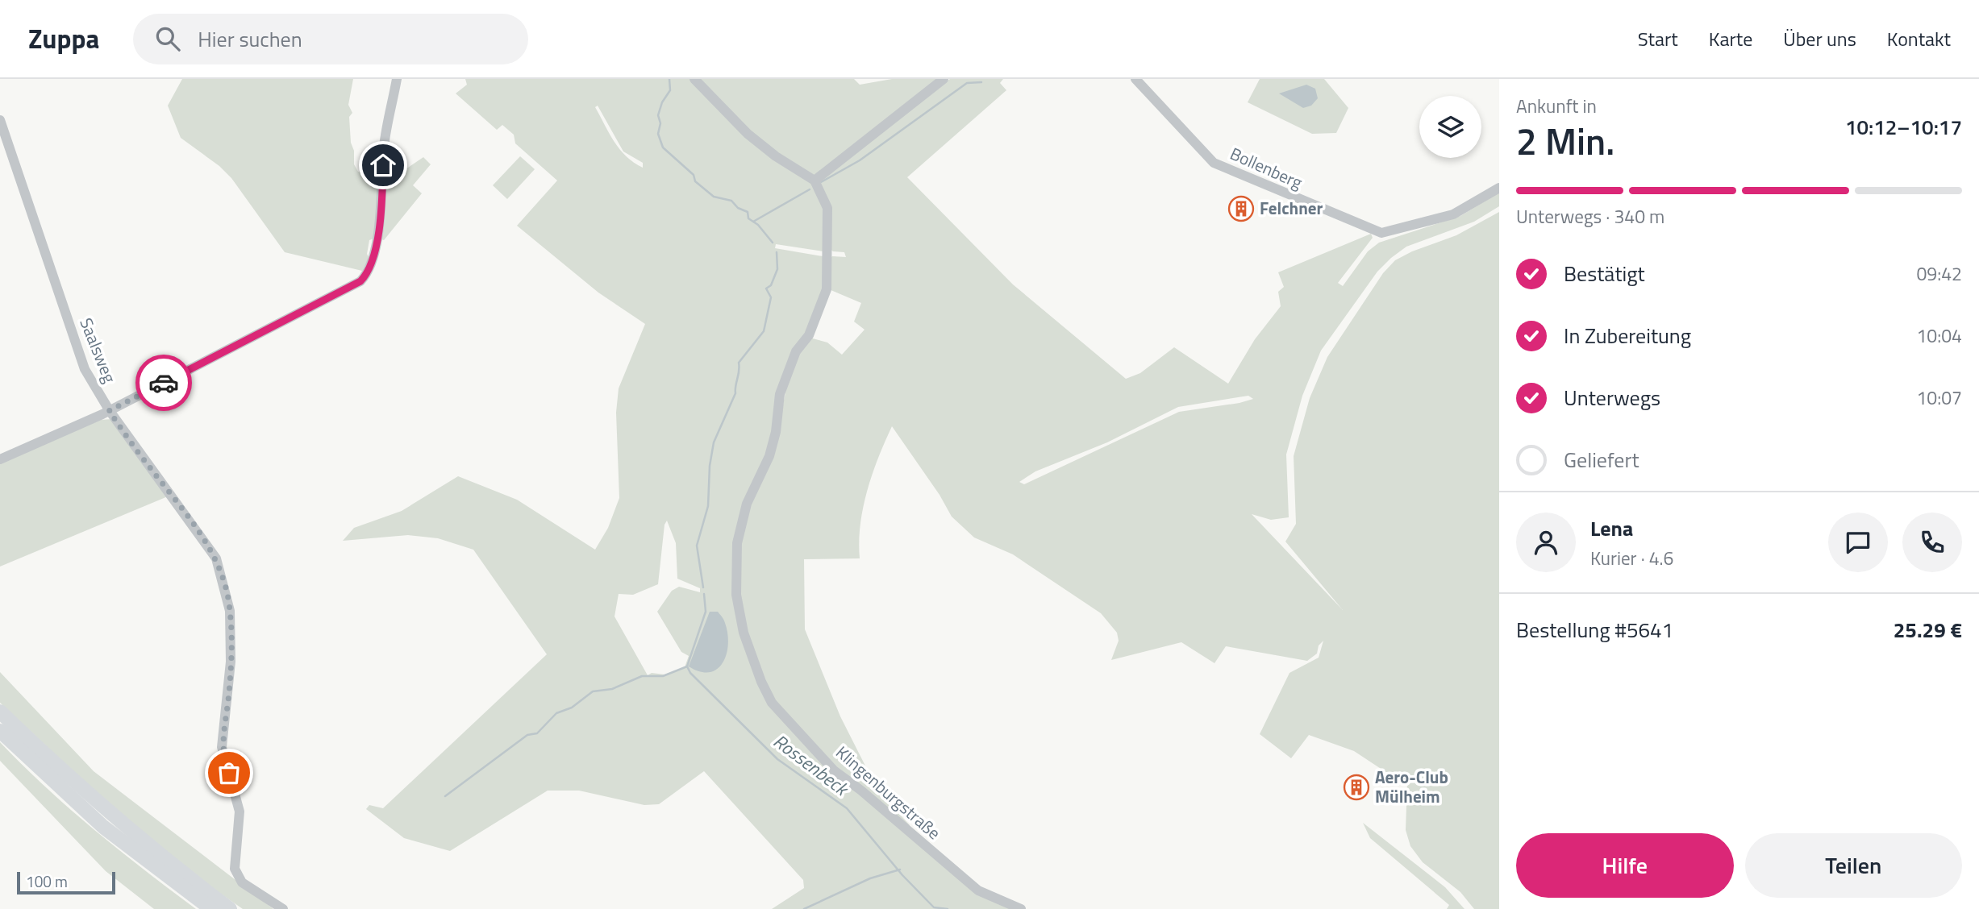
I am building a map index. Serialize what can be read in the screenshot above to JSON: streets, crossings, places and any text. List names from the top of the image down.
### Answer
{
  "streets": {
    "street": ["Bollenberg", "Saalsweg", "Klingenburgstraße"]
  },
  "water": ["Rossenbeck"],
  "places": {
    "building": ["Felchner", "Aero-Club Mülheim"]
  },
  "scale_bar": "100 m",
  "page": {
    "header": "Zuppa",
    "search": "Hier suchen",
    "nav": [
      "Start",
      "Karte",
      "Über uns",
      "Kontakt"
    ],
    "heading": ["2 Min.", "Ankunft in", "10:12–10:17"],
    "panel": [
      "Lena",
      "Kurier · 4.6",
      "Bestellung #5641",
      "25.29 €"
    ],
    "bar": "Unterwegs · 340 m",
    "list": [
      ["Bestätigt", "09:42"],
      ["In Zubereitung", "10:04"],
      ["Unterwegs", "10:07"],
      "Geliefert"
    ],
    "buttons": ["Hilfe", "Teilen"],
    "scale": "100 m"
  }
}
